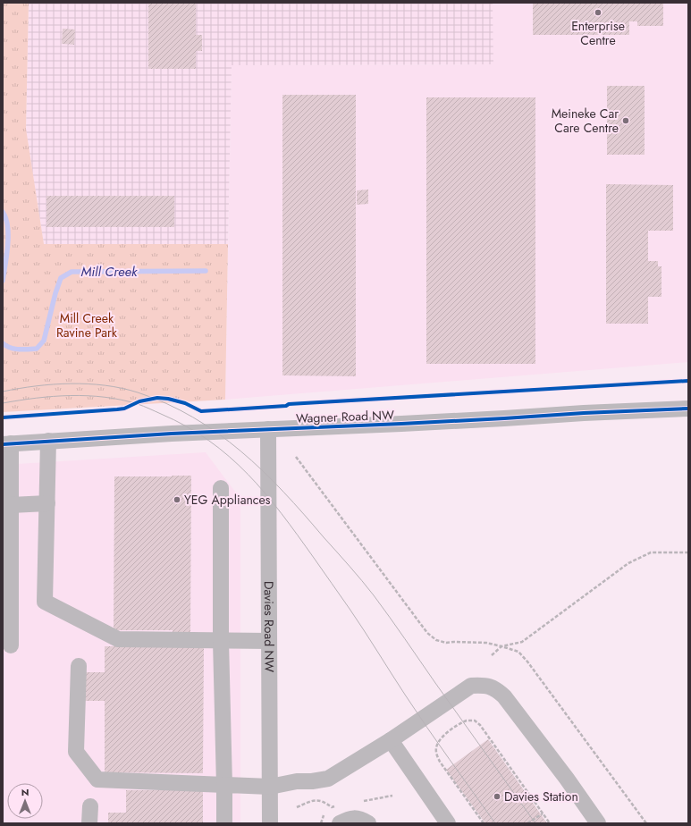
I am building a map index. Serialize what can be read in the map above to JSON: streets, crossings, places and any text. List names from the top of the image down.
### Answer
{
  "streets": {
    "street": ["Wagner Road NW", "Davies Road NW"]
  },
  "crossings": [
    ["Wagner Road NW", "Davies Road NW"]
  ],
  "water": ["Mill Creek"],
  "parks": ["Mill Creek Ravine Park"],
  "places": [
    "Enterprise Centre",
    "Meineke Car Care Centre",
    "YEG Appliances",
    "Davies Station"
  ],
  "north": "top"
}
